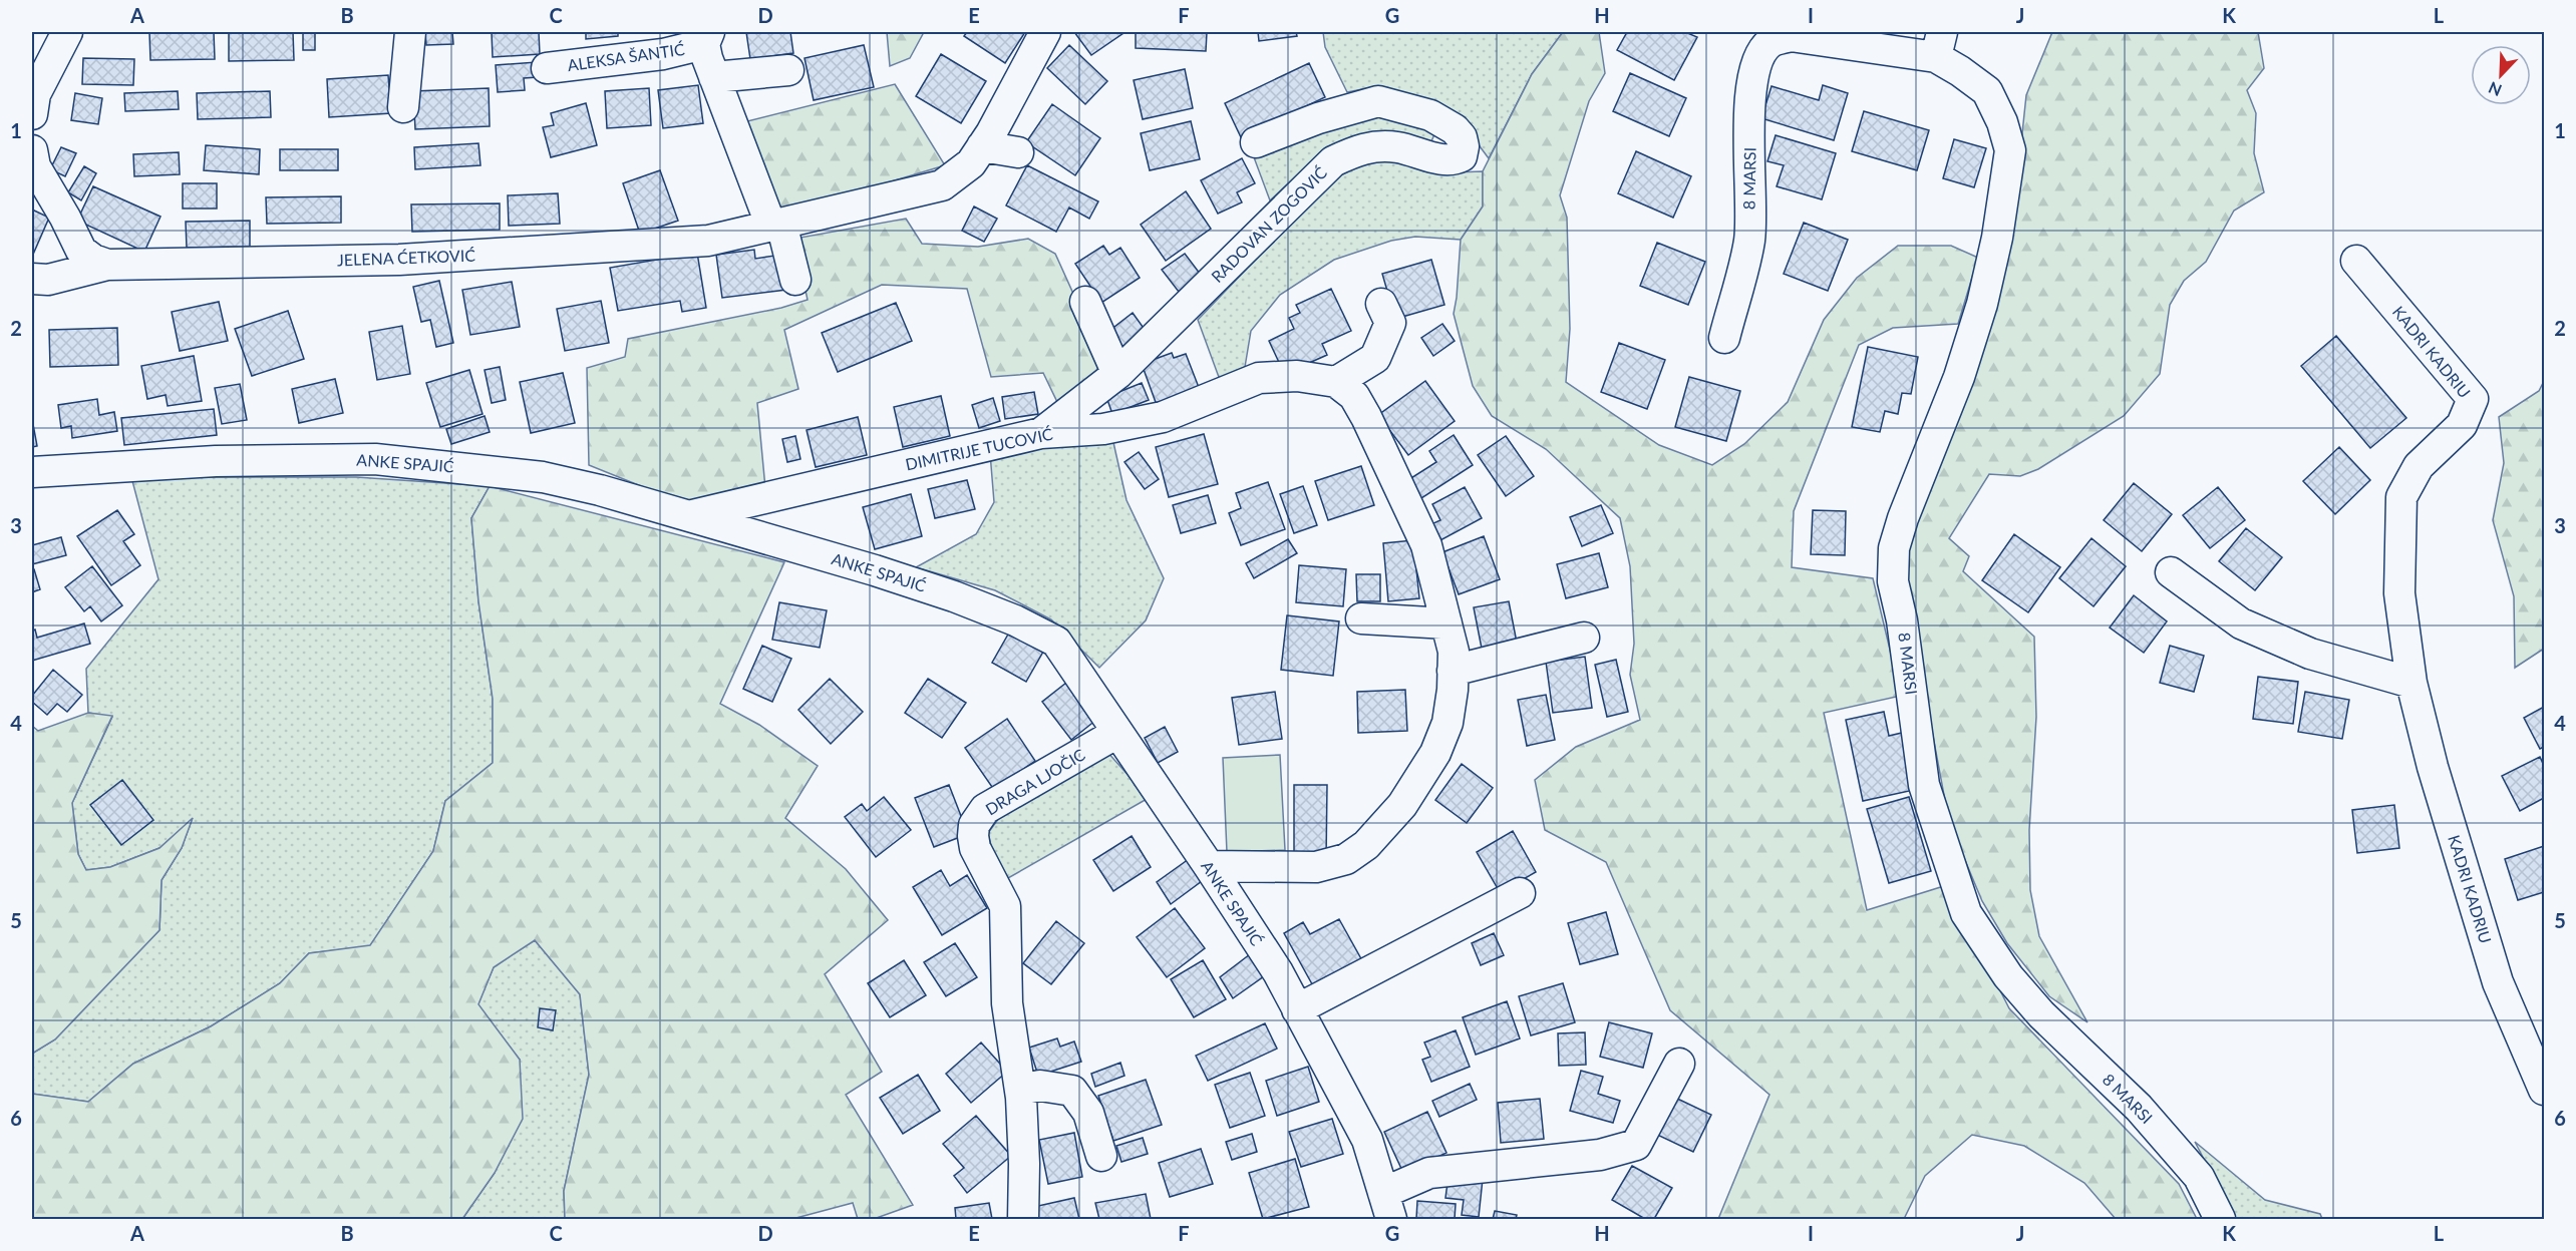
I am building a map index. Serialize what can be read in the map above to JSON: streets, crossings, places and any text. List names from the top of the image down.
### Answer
{
  "streets": {
    "street": [
      "ALEKSA ŠANTIĆ",
      "8 MARSI",
      "RADOVAN ZOGOVIĆ",
      "JELENA ĆETKOVIĆ",
      "KADRI KADRIU",
      "DIMITRIJE TUCOVIĆ",
      "ANKE SPAJIĆ",
      "DRAGA LJOČIC"
    ]
  },
  "crossings": [
    ["ALEKSA ŠANTIĆ", "JELENA ĆETKOVIĆ"],
    ["RADOVAN ZOGOVIĆ", "DIMITRIJE TUCOVIĆ"],
    ["DIMITRIJE TUCOVIĆ", "ANKE SPAJIĆ"],
    ["ANKE SPAJIĆ", "DRAGA LJOČIC"]
  ],
  "north": "bottom left",
  "grid": {
    "columns": [
      "A",
      "B",
      "C",
      "D",
      "E",
      "F",
      "G",
      "H",
      "I",
      "J",
      "K",
      "L"
    ],
    "rows": [
      "1",
      "2",
      "3",
      "4",
      "5",
      "6"
    ]
  }
}
